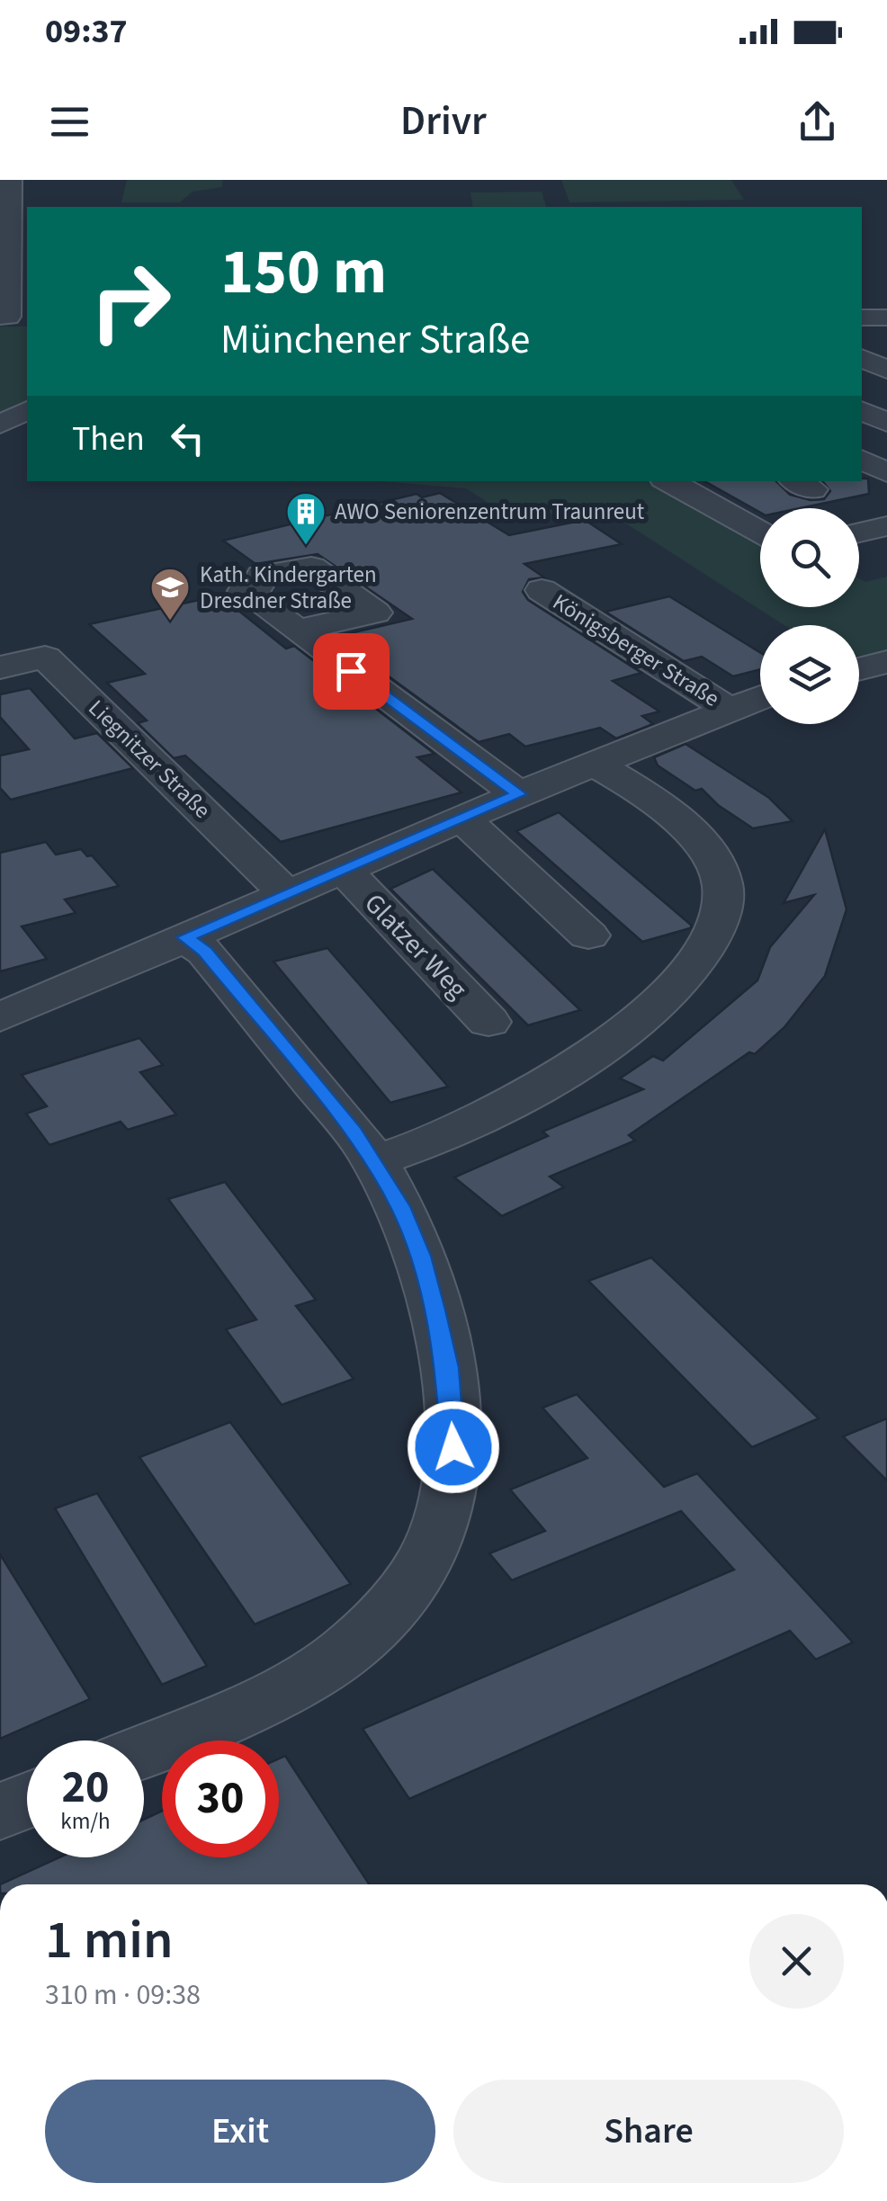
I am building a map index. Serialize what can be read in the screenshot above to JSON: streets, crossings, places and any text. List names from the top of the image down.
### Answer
{
  "streets": {
    "street": ["Königsberger Straße", "Liegnitzer Straße", "Glatzer Weg"]
  },
  "places": {
    "building": ["AWO Seniorenzentrum Traunreut"],
    "school or university": ["Kath. Kindergarten Dresdner Straße"]
  },
  "page": {
    "status": "09:37",
    "header": "Drivr",
    "turn": ["150 m", "Münchener Straße"],
    "then": "Then",
    "speed": "20 km/h",
    "limit": "30",
    "heading": ["1 min", "310 m · 09:38"],
    "buttons": ["Exit", "Share"]
  }
}
